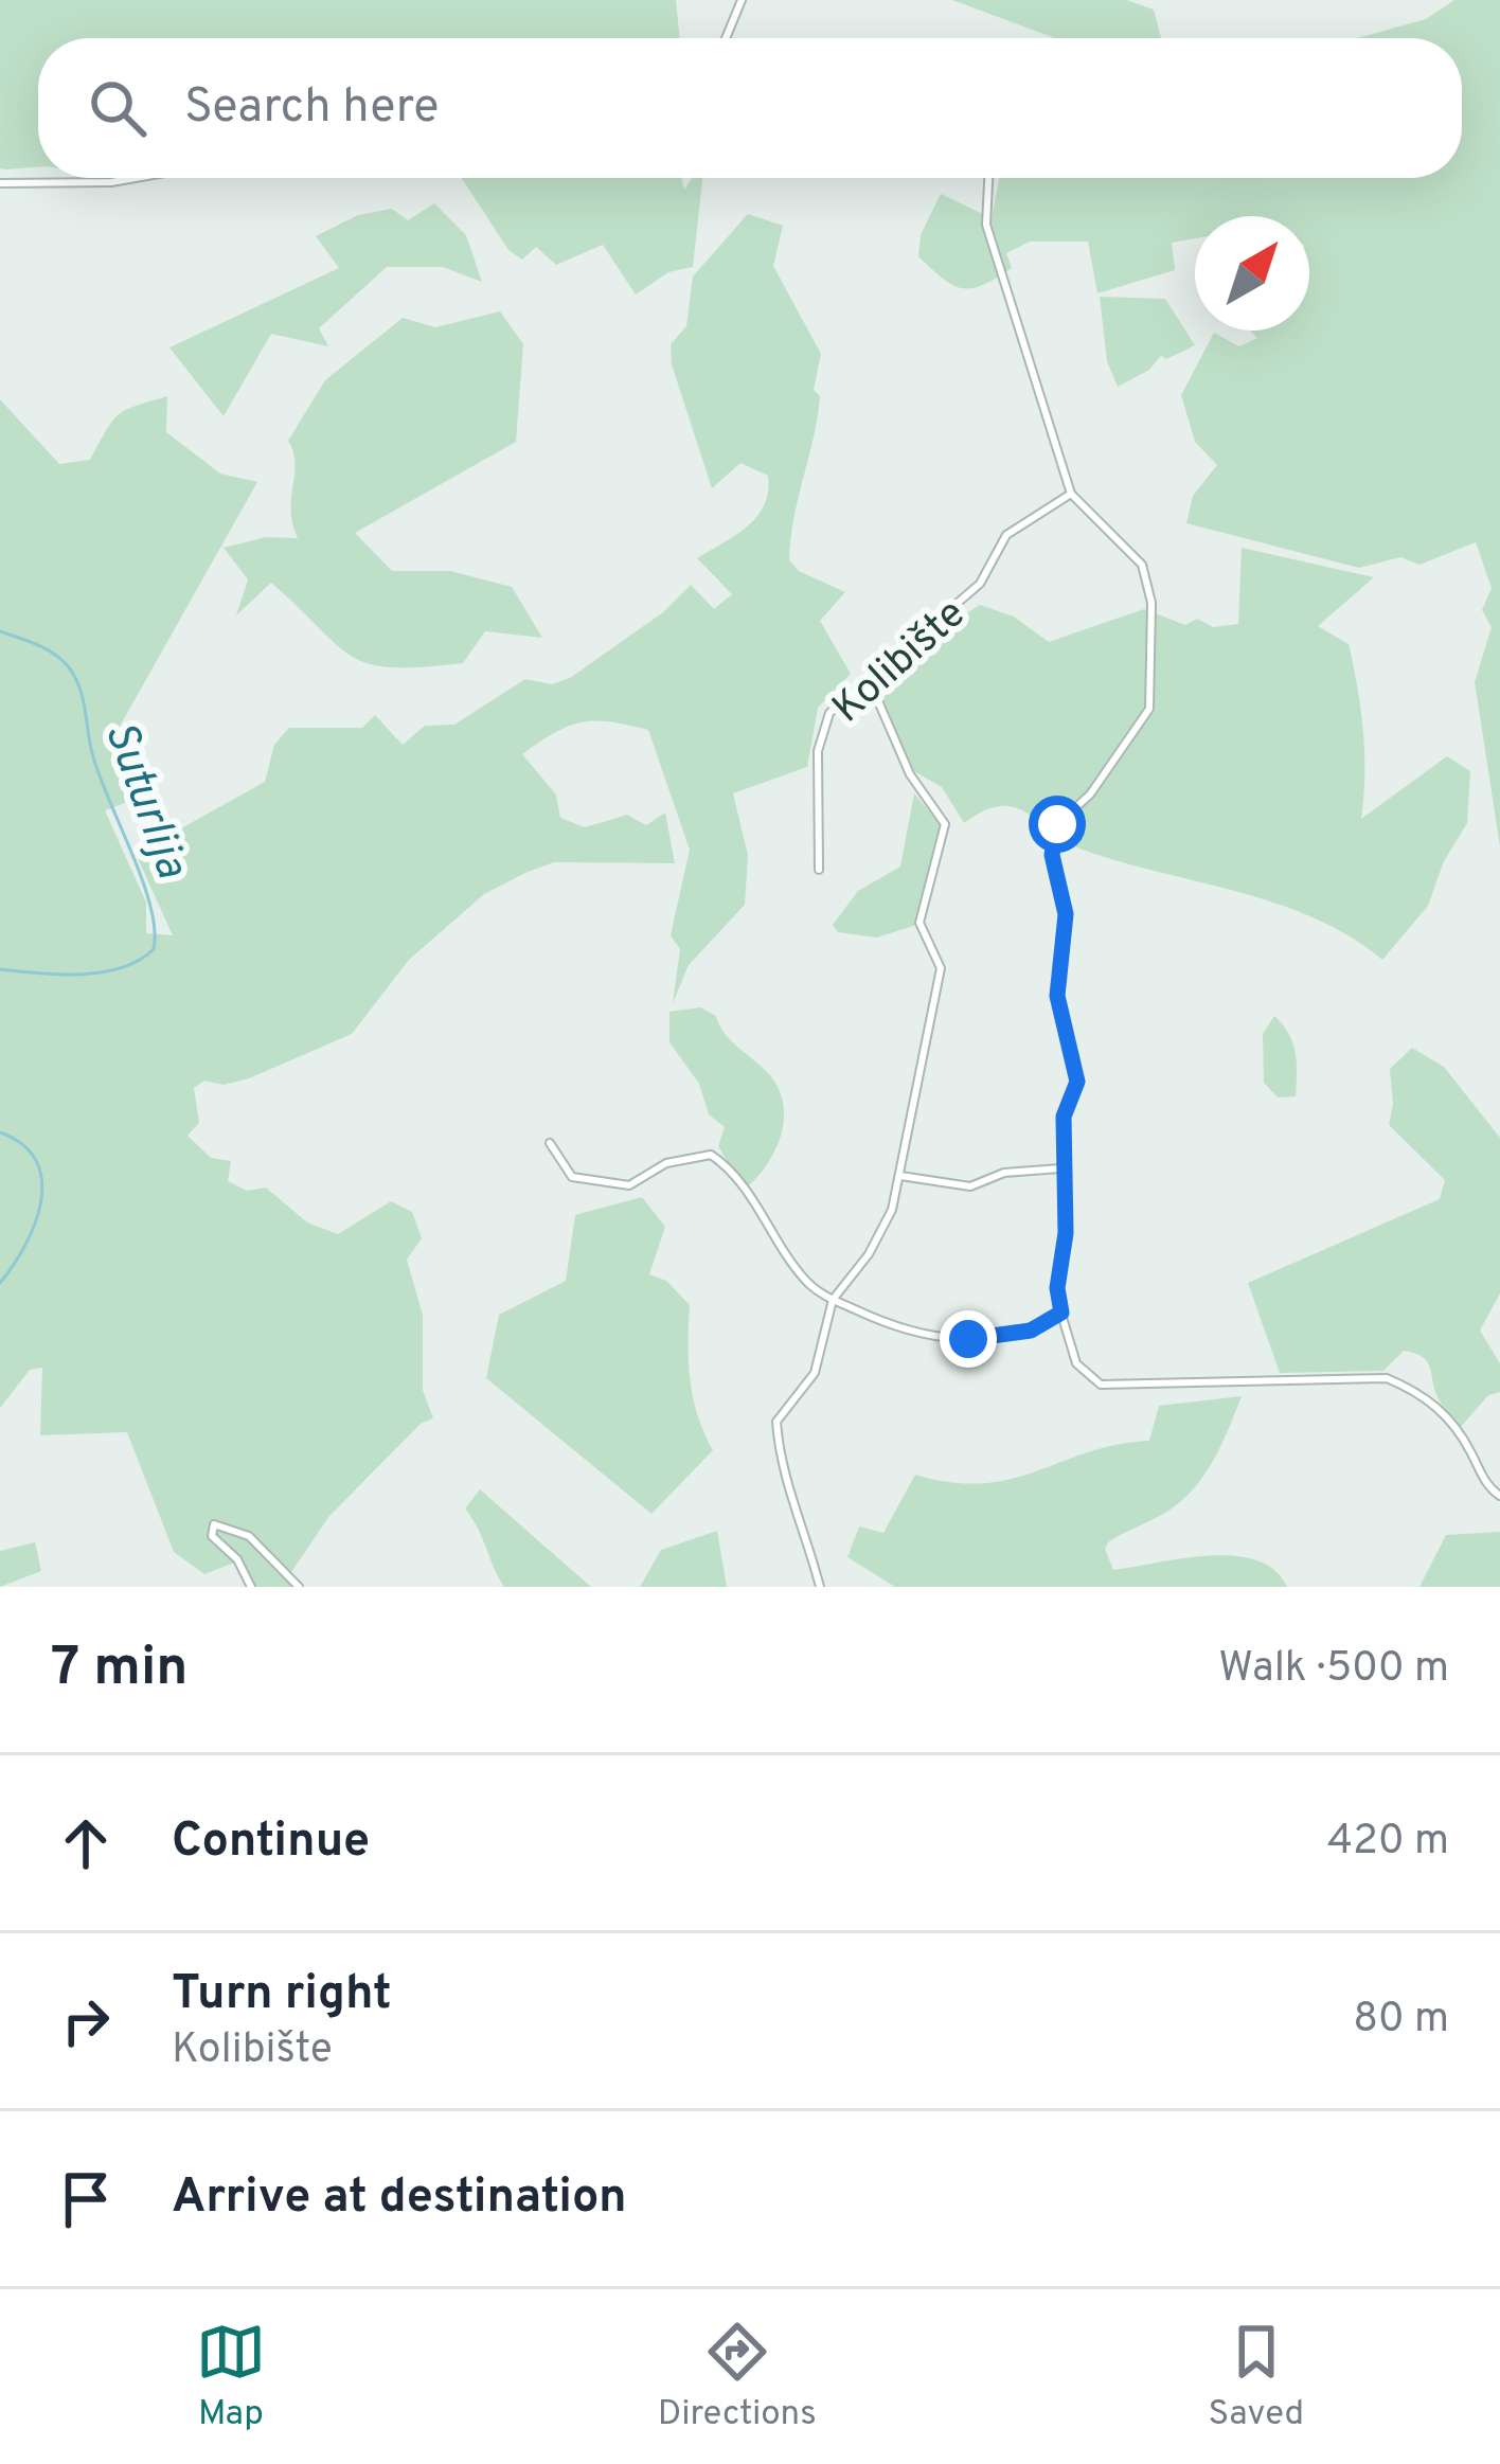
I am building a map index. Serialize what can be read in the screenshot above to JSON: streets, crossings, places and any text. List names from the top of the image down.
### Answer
{
  "streets": {
    "street": ["Kolibište"]
  },
  "water": ["Suturlija"],
  "north": "top right",
  "page": {
    "search": "Search here",
    "heading": ["7 min", "Walk · 500 m"],
    "list": [
      ["Continue", "420 m"],
      ["Turn right", "Kolibište", "80 m"],
      "Arrive at destination"
    ],
    "nav": ["Map", "Directions", "Saved"]
  }
}
